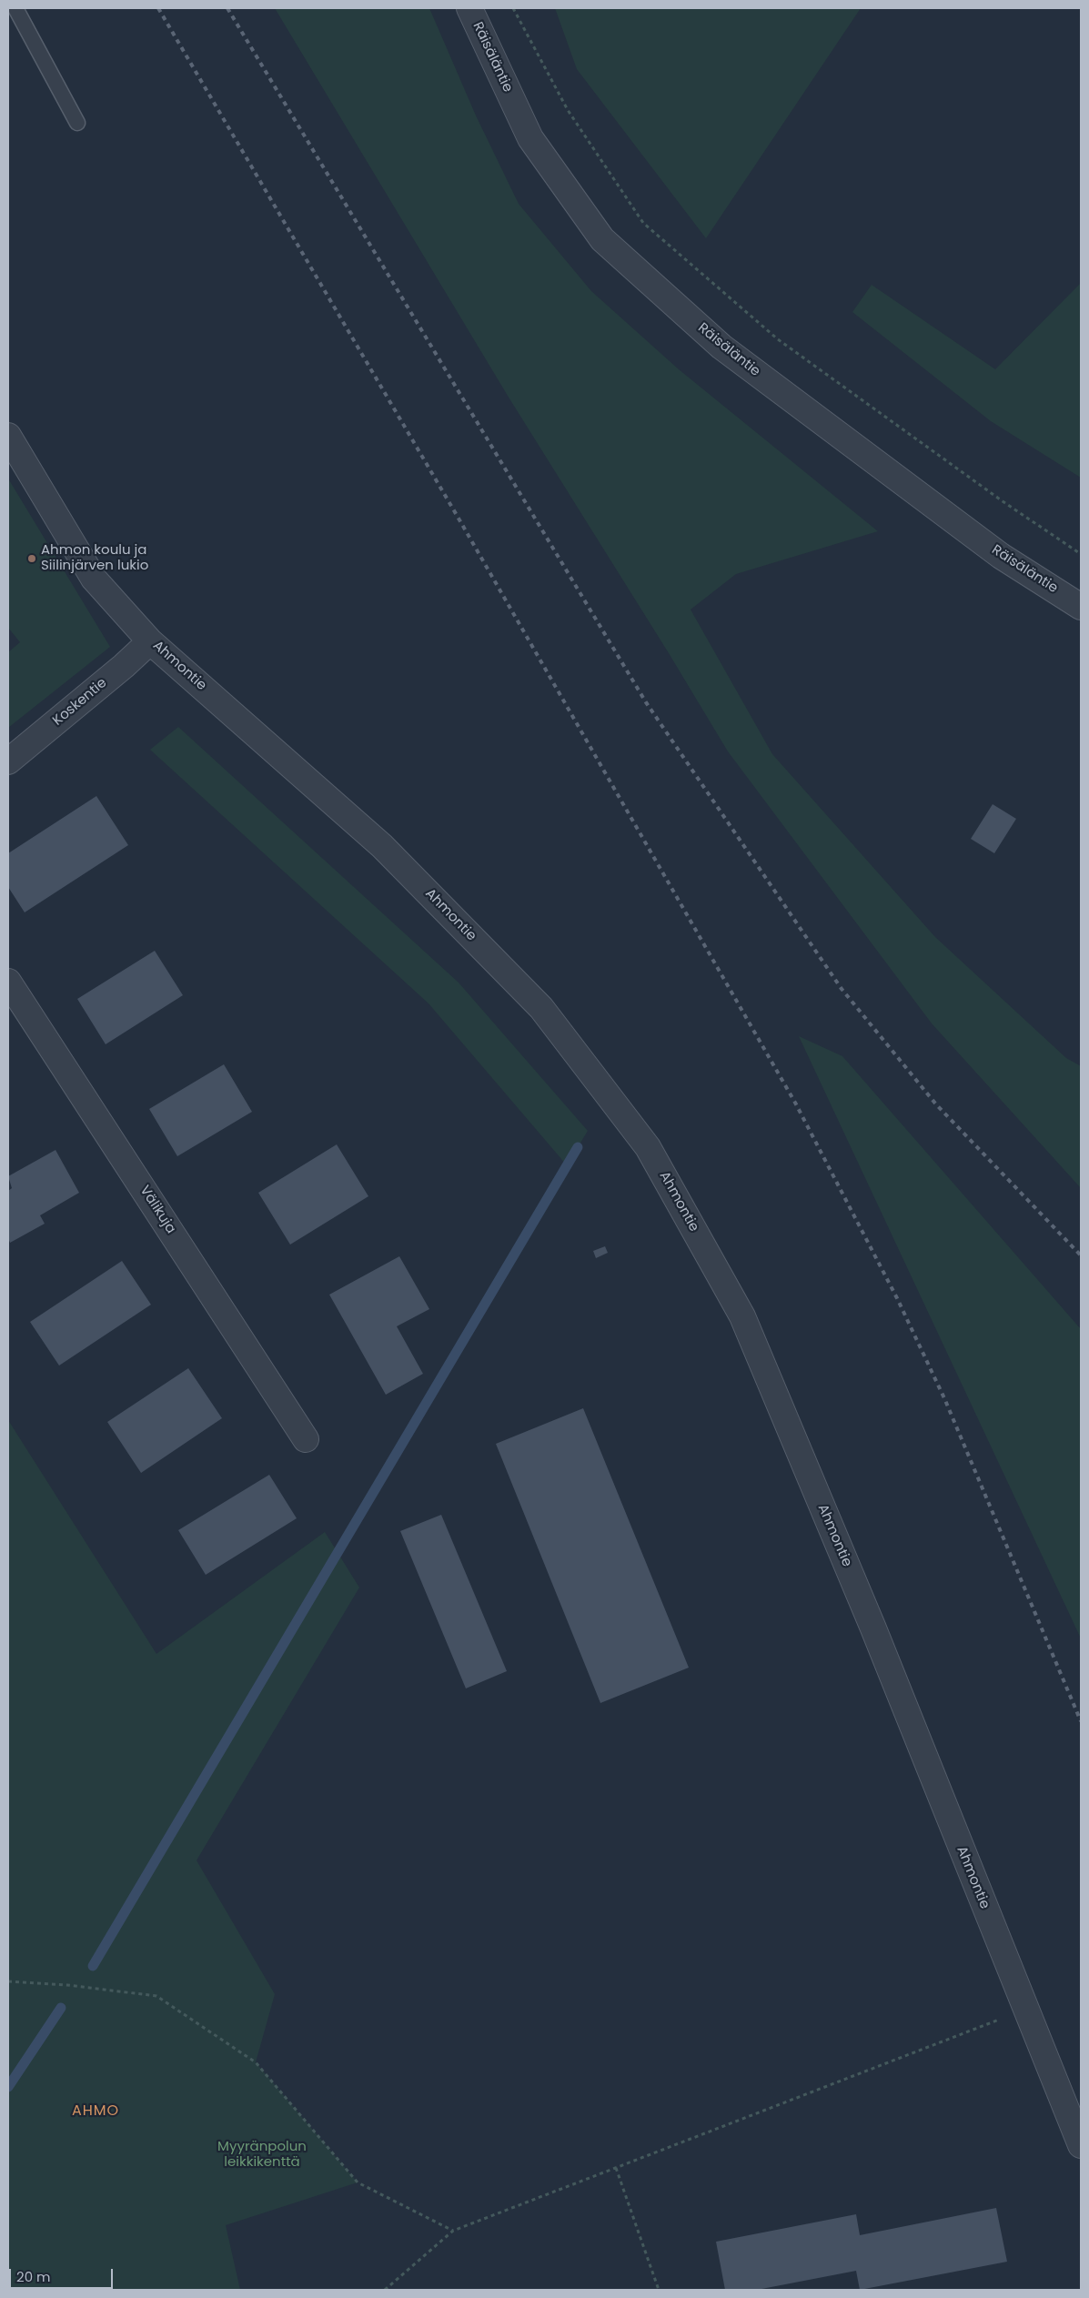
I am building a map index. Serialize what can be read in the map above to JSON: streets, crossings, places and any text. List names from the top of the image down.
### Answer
{
  "streets": {
    "street": [
      "Räisäläntie",
      "Ahmontie",
      "Koskentie",
      "Välikuja"
    ]
  },
  "crossings": [
    ["Ahmontie", "Koskentie"]
  ],
  "districts": ["AHMO"],
  "parks": ["Myyränpolun leikkikenttä"],
  "places": ["Ahmon koulu ja Siilinjärven lukio"],
  "scale_bar": "20 m"
}
